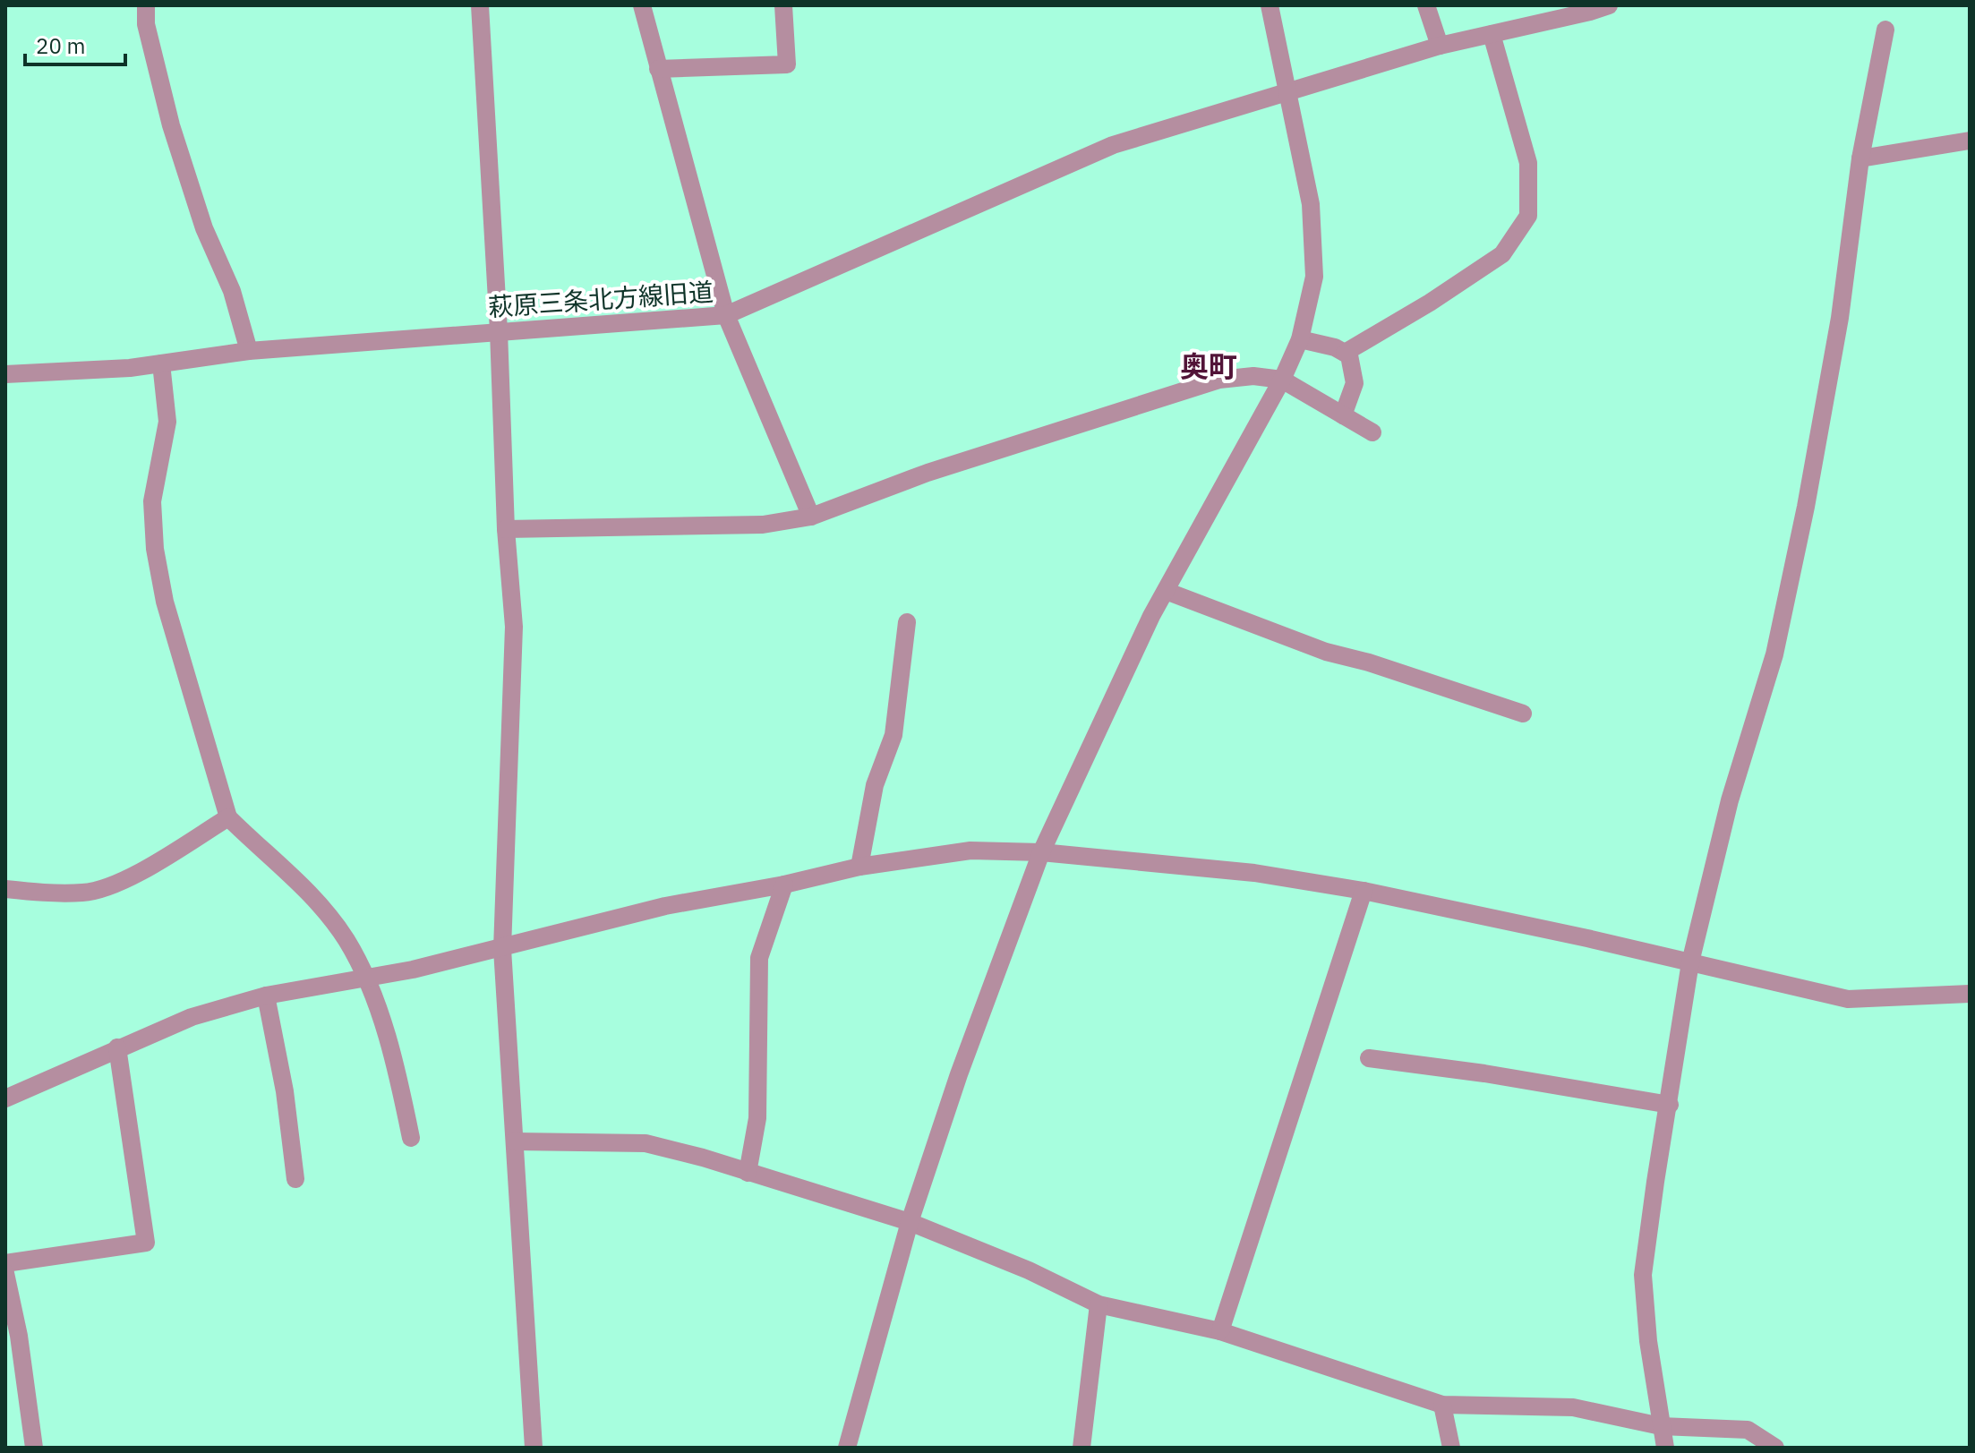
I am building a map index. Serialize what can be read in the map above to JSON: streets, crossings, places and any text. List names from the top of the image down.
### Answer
{
  "streets": {
    "street": ["萩原三条北方線旧道"]
  },
  "districts": ["奥町"],
  "scale_bar": "20 m"
}
